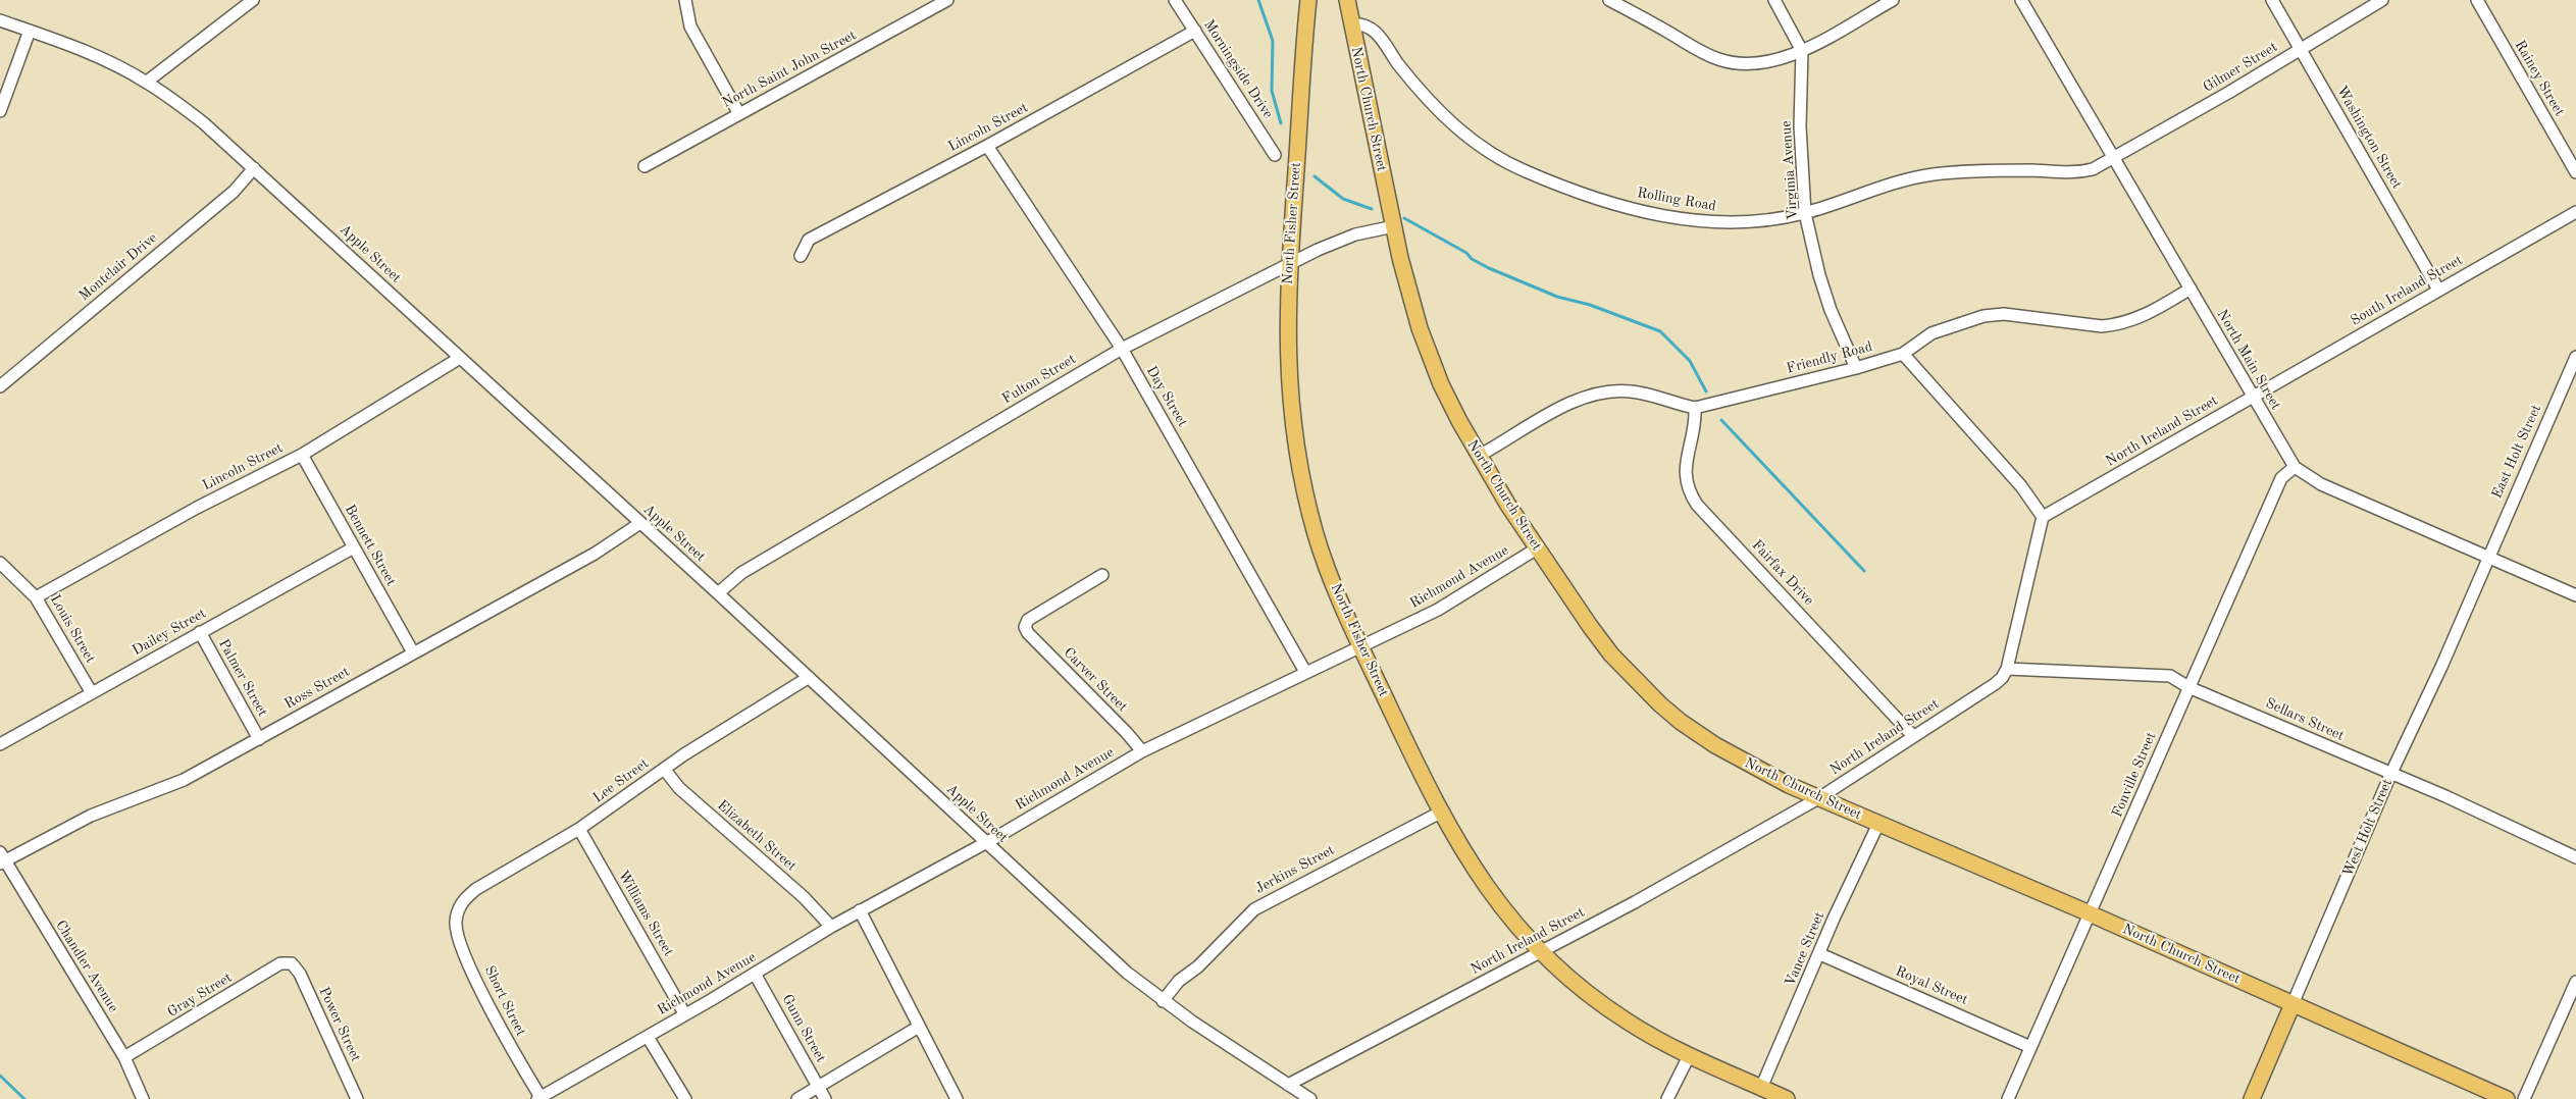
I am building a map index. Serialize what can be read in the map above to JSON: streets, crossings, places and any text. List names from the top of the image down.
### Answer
{
  "streets": {
    "main road": ["North Church Street", "North Fisher Street", "West Holt Street"],
    "street": [
      "Gilmer Street",
      "North Saint John Street",
      "Morningside Drive",
      "Rainey Street",
      "Lincoln Street",
      "Washington Street",
      "Virginia Avenue",
      "Rolling Road",
      "Apple Street",
      "Montclair Drive",
      "South Ireland Street",
      "Friendly Road",
      "North Main Street",
      "Fulton Street",
      "Day Street",
      "North Ireland Street",
      "East Holt Street",
      "Bennett Street",
      "Fairfax Drive",
      "Richmond Avenue",
      "Louis Street",
      "Dailey Street",
      "Palmer Street",
      "Carver Street",
      "Ross Street",
      "Sellars Street",
      "Fonville Street",
      "Lee Street",
      "Elizabeth Street",
      "Jerkins Street",
      "Williams Street",
      "Vance Street",
      "Chandler Avenue",
      "Royal Street",
      "Gray Street",
      "Short Street",
      "Power Street",
      "Gunn Street"
    ]
  },
  "crossings": [
    ["Gilmer Street", "Washington Street"],
    ["Gilmer Street", "Rolling Road"],
    ["Gilmer Street", "North Main Street"],
    ["Morningside Drive", "Lincoln Street"],
    ["North Church Street", "Rolling Road"],
    ["North Church Street", "Friendly Road"],
    ["North Church Street", "Fulton Street"],
    ["North Church Street", "North Ireland Street"],
    ["North Church Street", "Richmond Avenue"],
    ["North Church Street", "Fonville Street"],
    ["North Church Street", "West Holt Street"],
    ["North Church Street", "Vance Street"],
    ["Lincoln Street", "Apple Street"],
    ["Lincoln Street", "Day Street"],
    ["Lincoln Street", "Bennett Street"],
    ["Lincoln Street", "Louis Street"],
    ["Washington Street", "South Ireland Street"],
    ["Virginia Avenue", "Rolling Road"],
    ["Virginia Avenue", "Friendly Road"],
    ["Rolling Road", "North Main Street"],
    ["North Fisher Street", "Fulton Street"],
    ["North Fisher Street", "North Ireland Street"],
    ["North Fisher Street", "Richmond Avenue"],
    ["North Fisher Street", "Jerkins Street"],
    ["North Fisher Street", "Vance Street"],
    ["Apple Street", "Montclair Drive"],
    ["Apple Street", "Fulton Street"],
    ["Apple Street", "North Ireland Street"],
    ["Apple Street", "Richmond Avenue"],
    ["Apple Street", "Ross Street"],
    ["Apple Street", "Lee Street"],
    ["Apple Street", "Jerkins Street"],
    ["South Ireland Street", "North Main Street"],
    ["South Ireland Street", "North Ireland Street"],
    ["Friendly Road", "North Main Street"],
    ["Friendly Road", "Fairfax Drive"],
    ["North Main Street", "North Ireland Street"],
    ["North Main Street", "East Holt Street"],
    ["North Main Street", "Fonville Street"],
    ["North Main Street", "West Holt Street"],
    ["Fulton Street", "Day Street"],
    ["Day Street", "Richmond Avenue"],
    ["North Ireland Street", "Fairfax Drive"],
    ["North Ireland Street", "Sellars Street"],
    ["East Holt Street", "West Holt Street"],
    ["Bennett Street", "Dailey Street"],
    ["Bennett Street", "Ross Street"],
    ["Richmond Avenue", "Carver Street"],
    ["Richmond Avenue", "Elizabeth Street"],
    ["Richmond Avenue", "Williams Street"],
    ["Richmond Avenue", "Short Street"],
    ["Richmond Avenue", "Gunn Street"],
    ["Louis Street", "Dailey Street"],
    ["Dailey Street", "Palmer Street"],
    ["Palmer Street", "Ross Street"],
    ["Ross Street", "Chandler Avenue"],
    ["Sellars Street", "Fonville Street"],
    ["Sellars Street", "West Holt Street"],
    ["Fonville Street", "Royal Street"],
    ["Lee Street", "Elizabeth Street"],
    ["Lee Street", "Williams Street"],
    ["Lee Street", "Short Street"],
    ["Vance Street", "Royal Street"],
    ["Chandler Avenue", "Gray Street"],
    ["Gray Street", "Power Street"]
  ]
}
